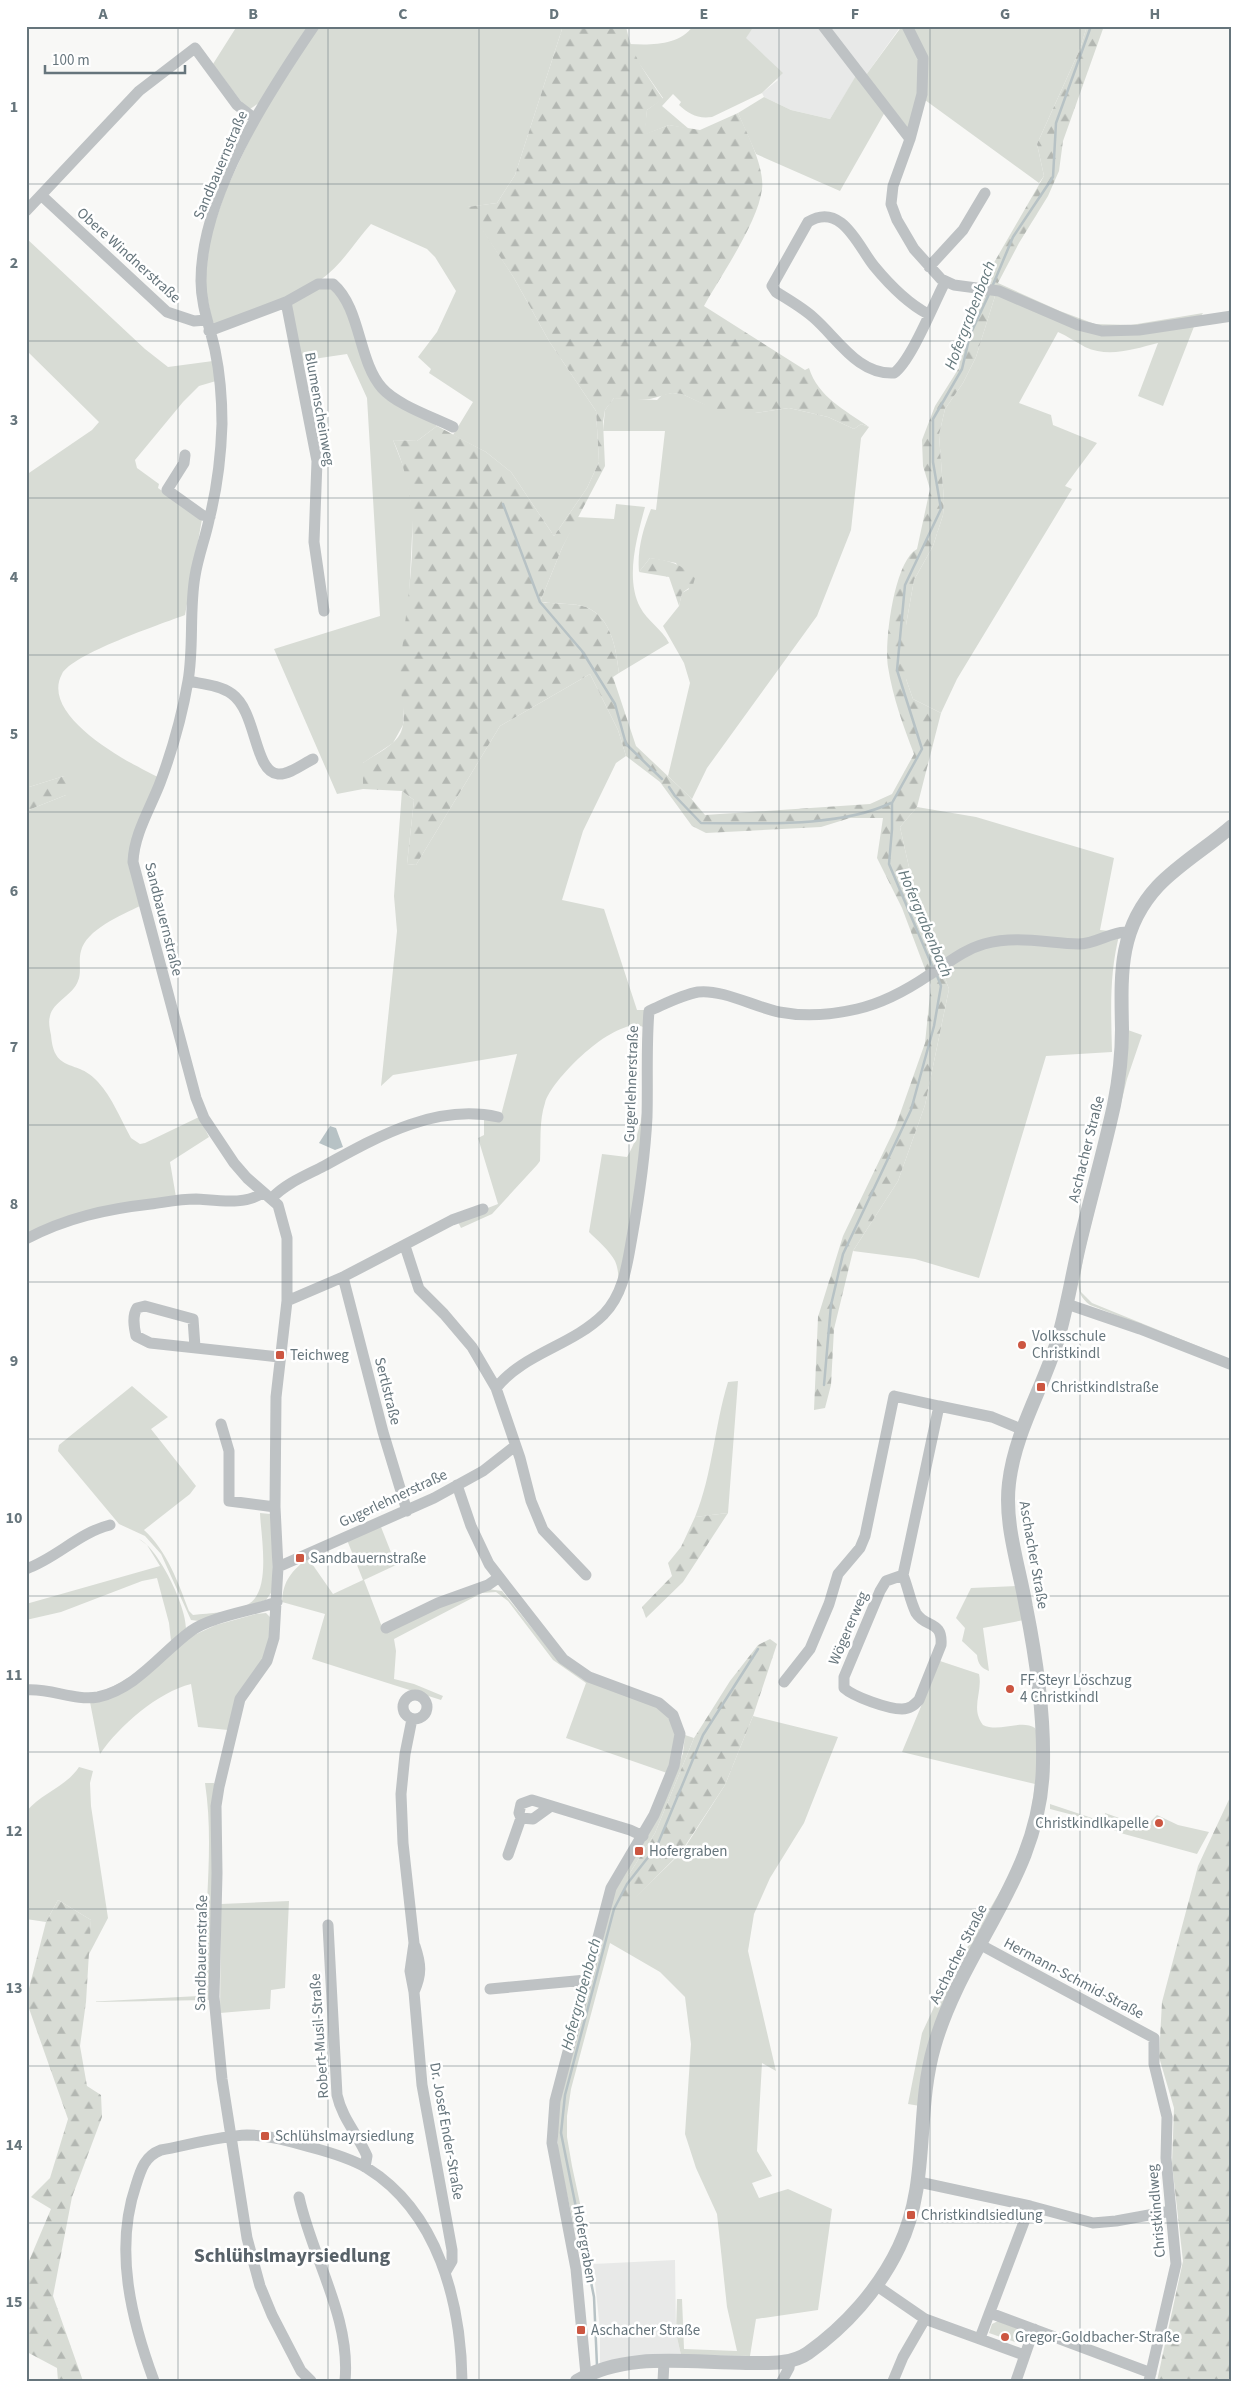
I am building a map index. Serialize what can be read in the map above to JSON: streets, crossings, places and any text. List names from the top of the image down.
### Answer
{
  "streets": {
    "street": [
      "Sandbauernstraße",
      "Obere Windnerstraße",
      "Blumenscheinweg",
      "Gugerlehnerstraße",
      "Aschacher Straße",
      "Sertlstraße",
      "Wögererweg",
      "Hermann-Schmid-Straße",
      "Robert-Musil-Straße",
      "Dr. Josef Ender-Straße",
      "Christkindlweg",
      "Hofergraben"
    ]
  },
  "crossings": [
    ["Sandbauernstraße", "Obere Windnerstraße"],
    ["Sandbauernstraße", "Gugerlehnerstraße"],
    ["Gugerlehnerstraße", "Aschacher Straße"],
    ["Gugerlehnerstraße", "Sertlstraße"],
    ["Gugerlehnerstraße", "Hofergraben"],
    ["Aschacher Straße", "Wögererweg"],
    ["Aschacher Straße", "Hermann-Schmid-Straße"],
    ["Hermann-Schmid-Straße", "Christkindlweg"]
  ],
  "districts": ["Schlühslmayrsiedlung"],
  "water": ["Hofergrabenbach"],
  "places": {
    "other": [
      "Volksschule Christkindl",
      "FF Steyr Löschzug 4 Christkindl",
      "Christkindlkapelle",
      "Gregor-Goldbacher-Straße"
    ],
    "transit": [
      "Teichweg",
      "Christkindlstraße",
      "Sandbauernstraße",
      "Hofergraben",
      "Schlühslmayrsiedlung",
      "Christkindlsiedlung",
      "Aschacher Straße"
    ]
  },
  "scale_bar": "100 m",
  "grid": {
    "columns": [
      "A",
      "B",
      "C",
      "D",
      "E",
      "F",
      "G",
      "H"
    ],
    "rows": [
      "1",
      "2",
      "3",
      "4",
      "5",
      "6",
      "7",
      "8",
      "9",
      "10",
      "11",
      "12",
      "13",
      "14",
      "15"
    ]
  }
}
